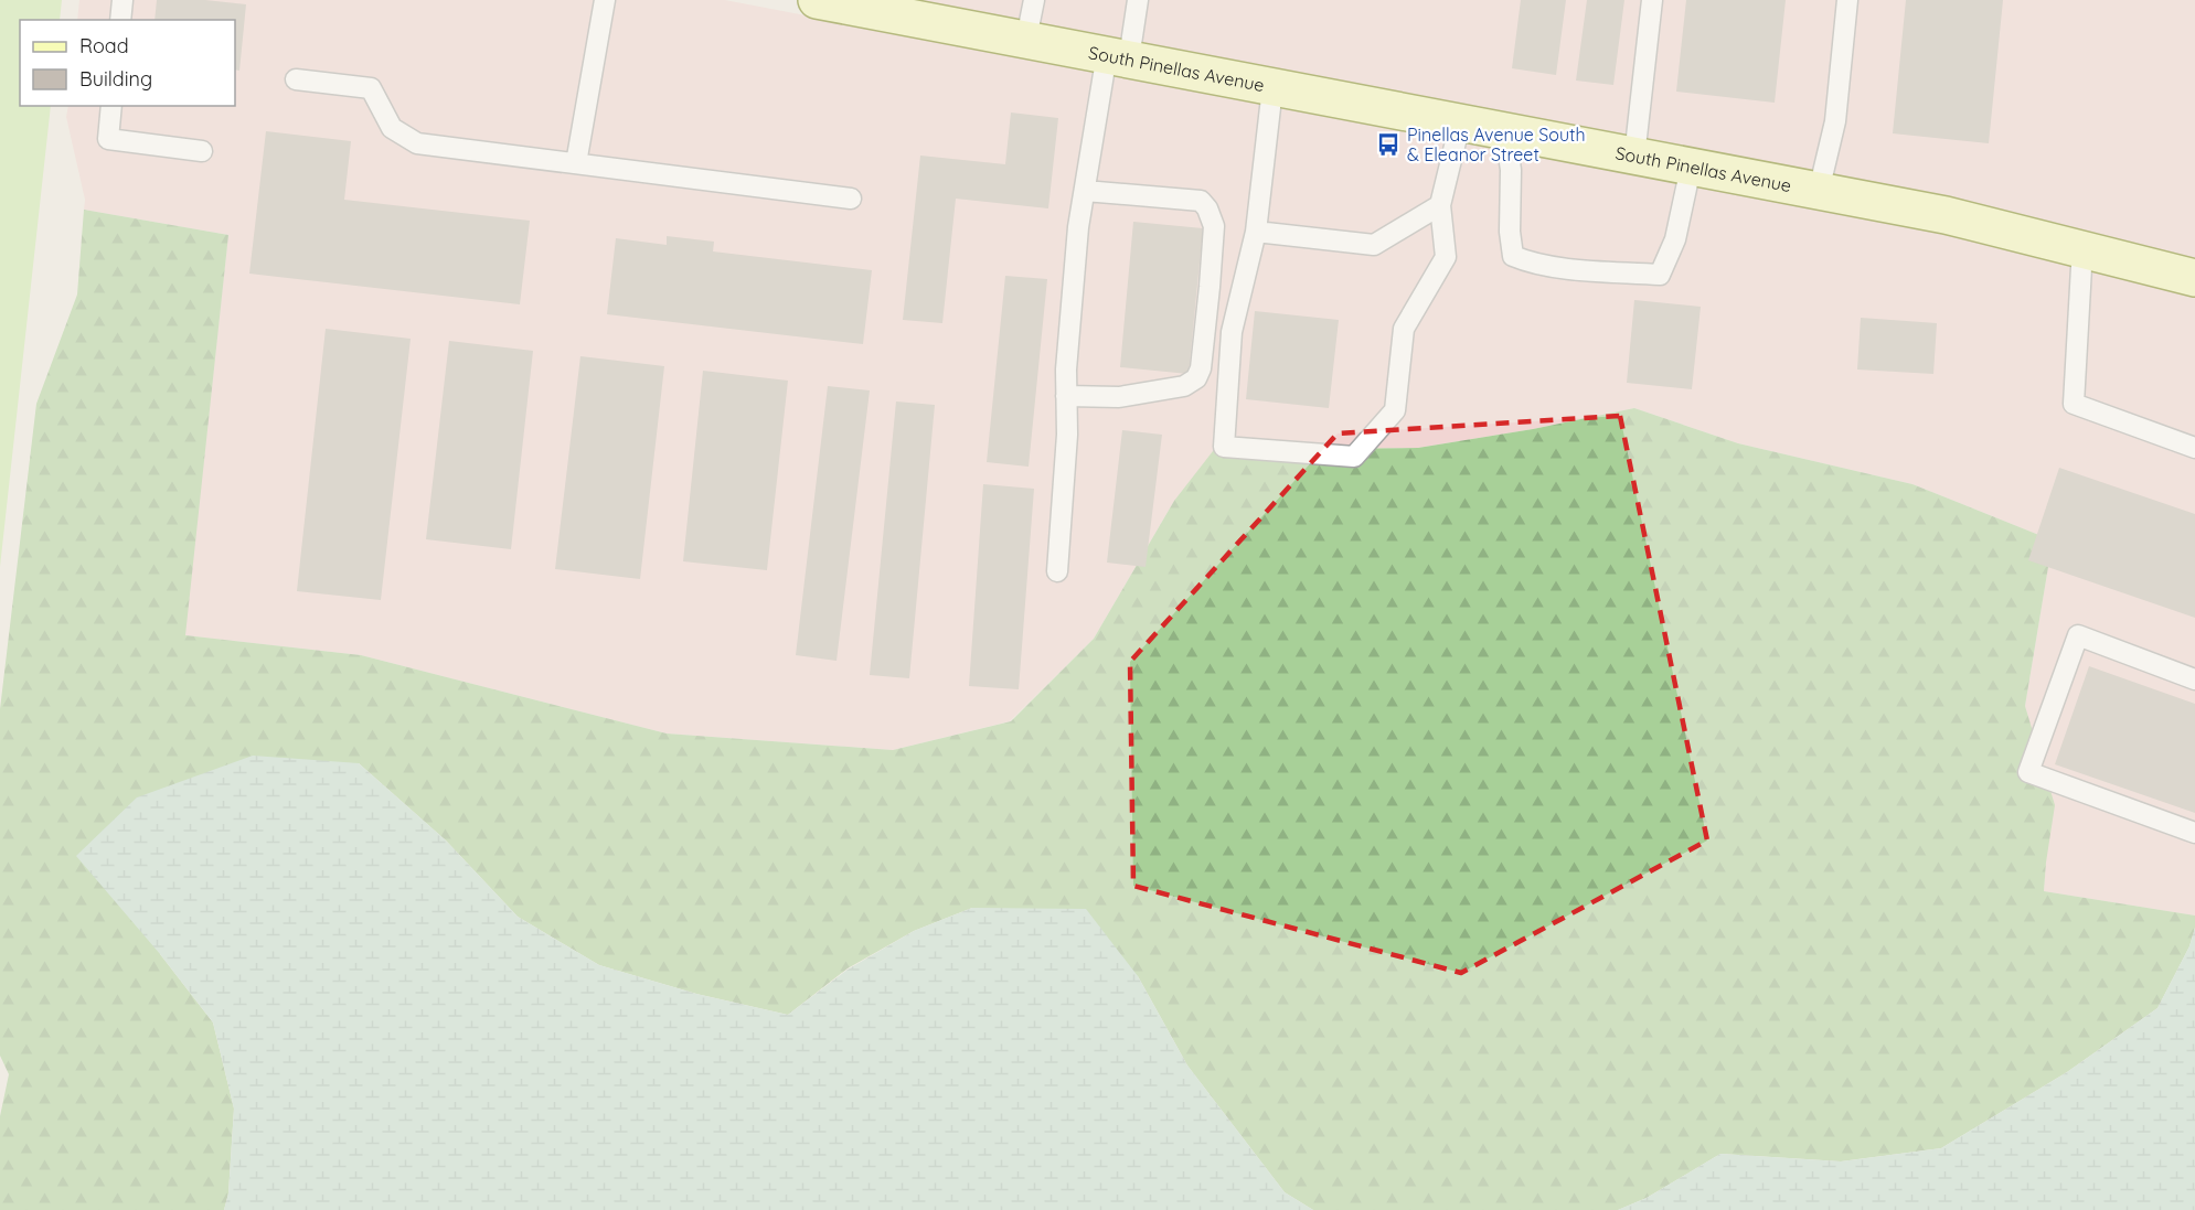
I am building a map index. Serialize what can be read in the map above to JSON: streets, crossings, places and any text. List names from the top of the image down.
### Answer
{
  "streets": {
    "main road": ["South Pinellas Avenue"]
  },
  "places": {
    "bus stop": ["Pinellas Avenue South & Eleanor Street"]
  },
  "legend": ["Road", "Building"]
}
